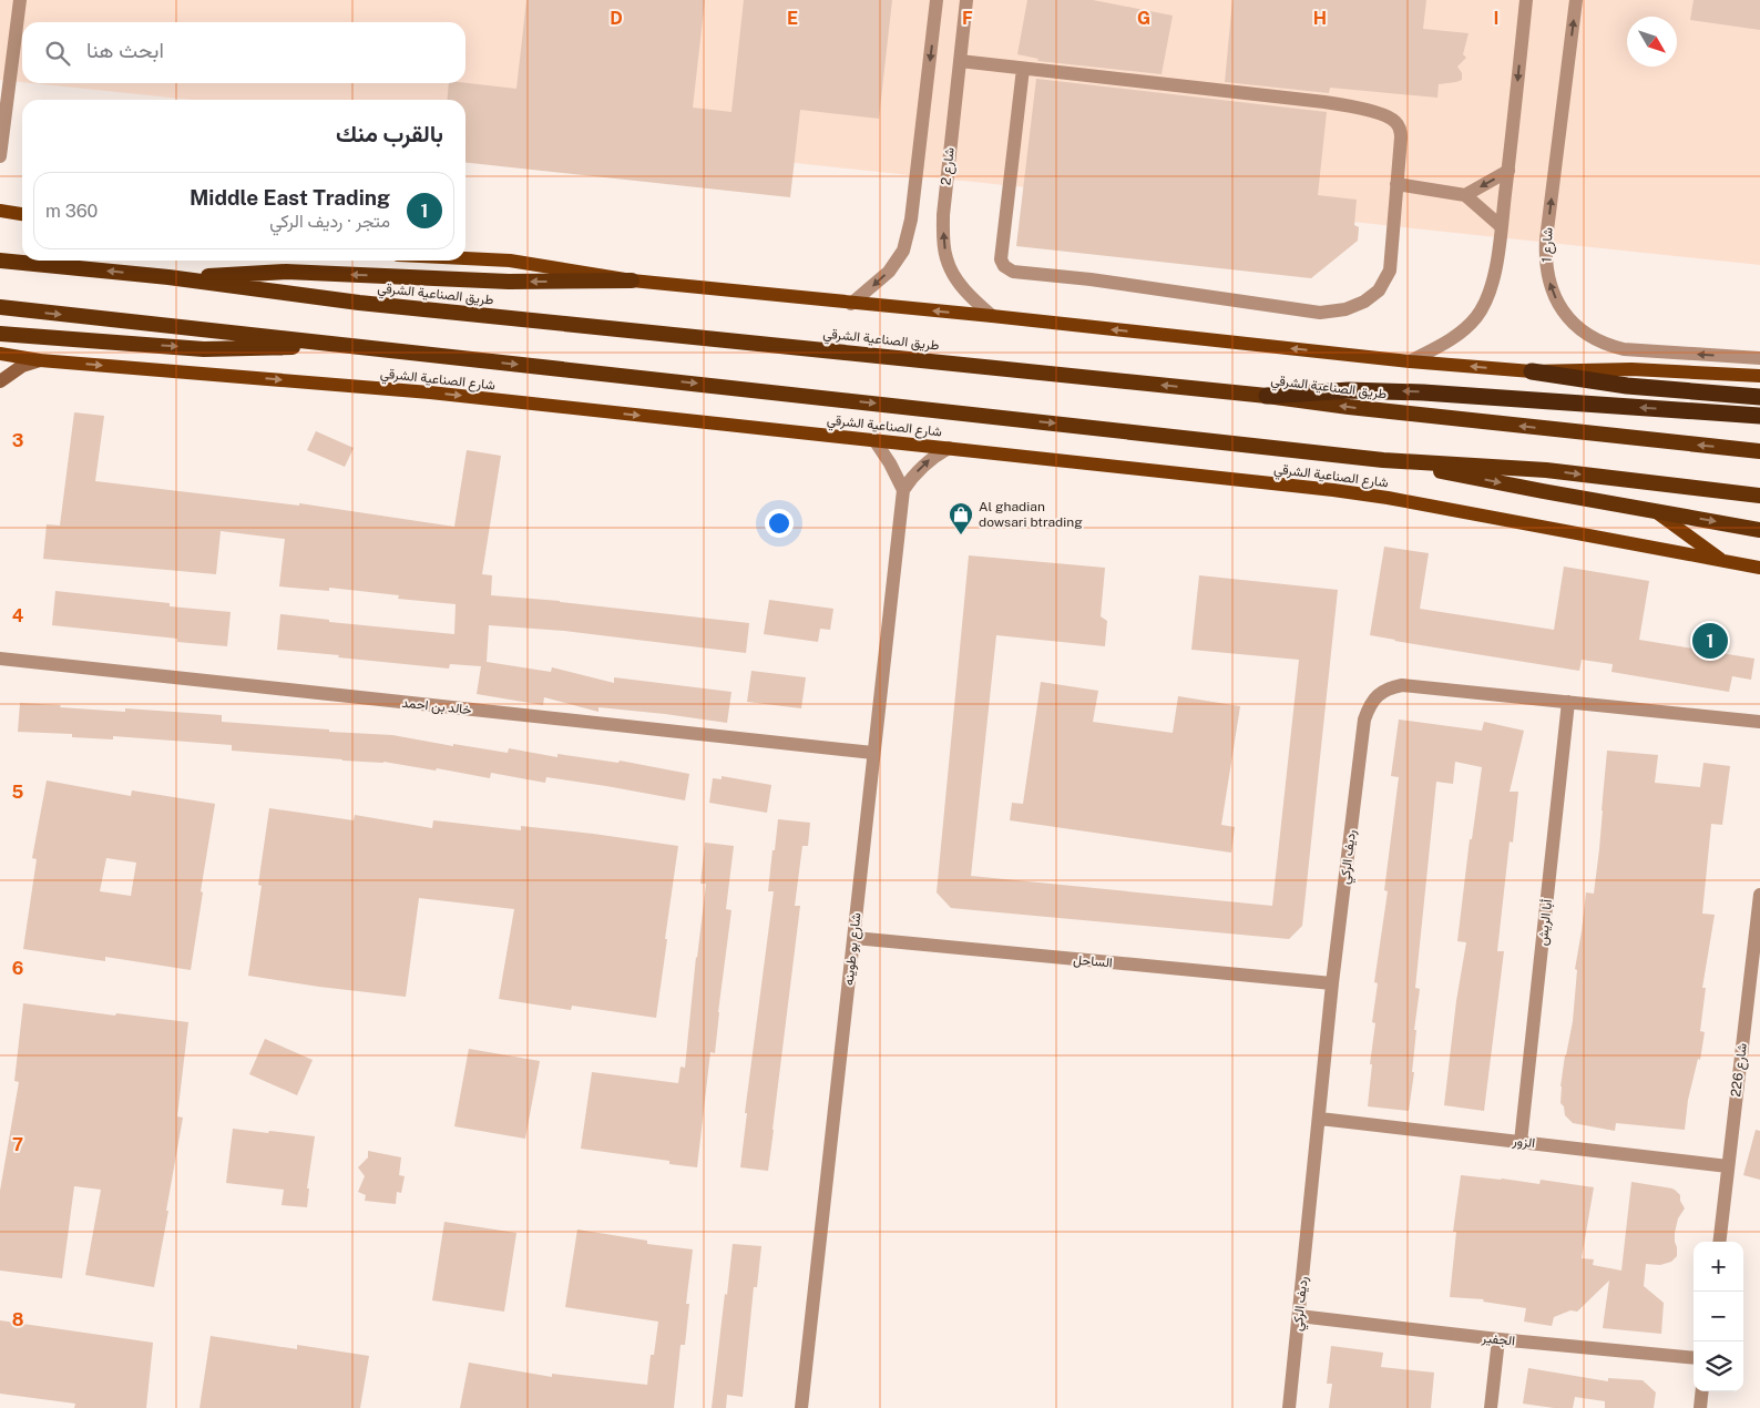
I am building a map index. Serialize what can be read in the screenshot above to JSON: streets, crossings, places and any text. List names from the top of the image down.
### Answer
{
  "streets": {
    "highway": ["طريق الصناعية الشرقي"],
    "main road": ["شارع الصناعية الشرقي"],
    "street": [
      "شارع 2",
      "شارع 1",
      "خالد بن احمد",
      "رديف الركي",
      "أبا الريش",
      "شارع بو طوينه",
      "الساحل",
      "شارع 226",
      "الزور",
      "الجفير"
    ]
  },
  "crossings": [
    ["شارع الصناعية الشرقي", "شارع بو طوينه"],
    ["خالد بن احمد", "شارع بو طوينه"],
    ["رديف الركي", "أبا الريش"],
    ["رديف الركي", "الساحل"],
    ["رديف الركي", "الزور"],
    ["رديف الركي", "الجفير"],
    ["أبا الريش", "الزور"],
    ["شارع بو طوينه", "الساحل"],
    ["شارع 226", "الزور"]
  ],
  "one_way": ["شارع 2", "شارع الصناعية الشرقي"],
  "places": {
    "shop": ["Al ghadian dowsari btrading"]
  },
  "north": "bottom right",
  "page": {
    "search": "ابحث هنا",
    "heading": "بالقرب منك",
    "list": [
      {
        "mark": "1",
        "name": "Middle East Trading",
        "note": "متجر · رديف الركي",
        "value": "360 m"
      }
    ],
    "pins": "1",
    "map_buttons": ["+", "−"]
  },
  "grid": {
    "columns": [
      "D",
      "E",
      "F",
      "G",
      "H",
      "I"
    ],
    "rows": [
      "3",
      "4",
      "5",
      "6",
      "7",
      "8"
    ]
  }
}
